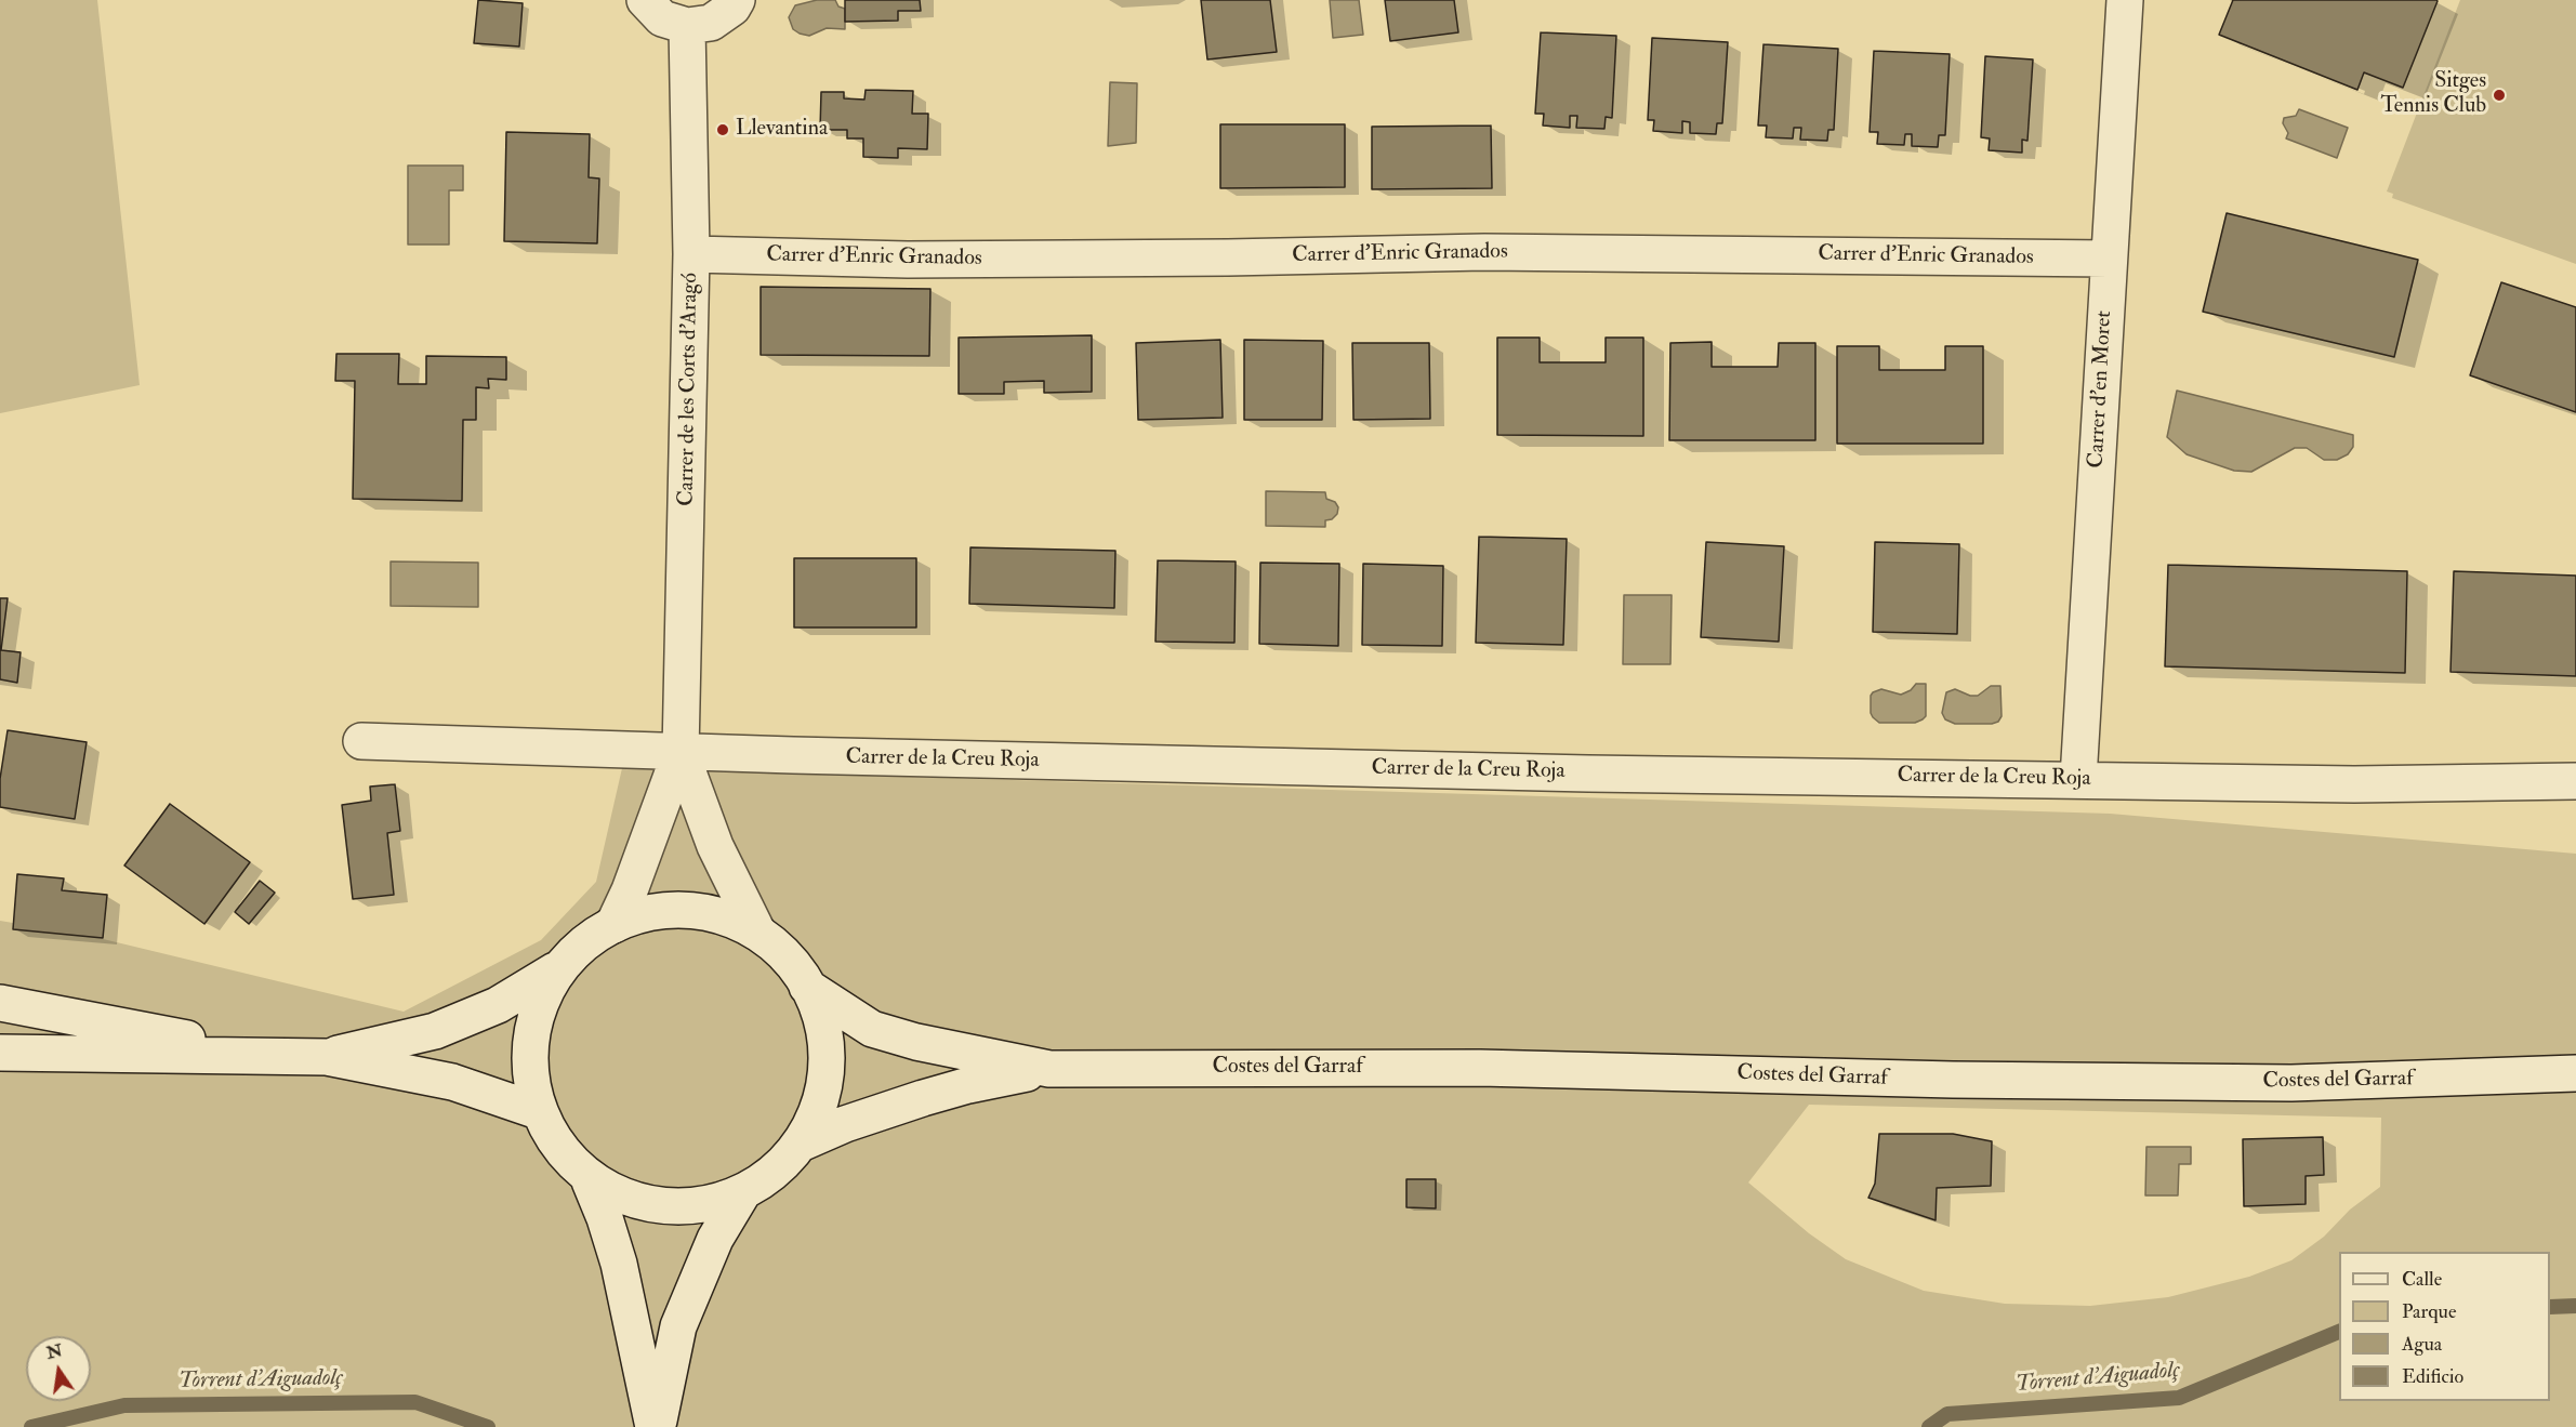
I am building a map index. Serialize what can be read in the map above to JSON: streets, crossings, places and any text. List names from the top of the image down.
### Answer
{
  "streets": {
    "street": [
      "Carrer d'Enric Granados",
      "Carrer de les Corts d'Aragó",
      "Carrer d'en Moret",
      "Carrer de la Creu Roja",
      "Costes del Garraf"
    ]
  },
  "crossings": [
    ["Carrer d'Enric Granados", "Carrer de les Corts d'Aragó"],
    ["Carrer d'Enric Granados", "Carrer d'en Moret"],
    ["Carrer de les Corts d'Aragó", "Carrer de la Creu Roja"],
    ["Carrer d'en Moret", "Carrer de la Creu Roja"]
  ],
  "water": ["Torrent d'Aiguadolç"],
  "places": ["Sitges Tennis Club", "Llevantina"],
  "legend": [
    "Calle",
    "Parque",
    "Agua",
    "Edificio"
  ],
  "north": "top"
}
